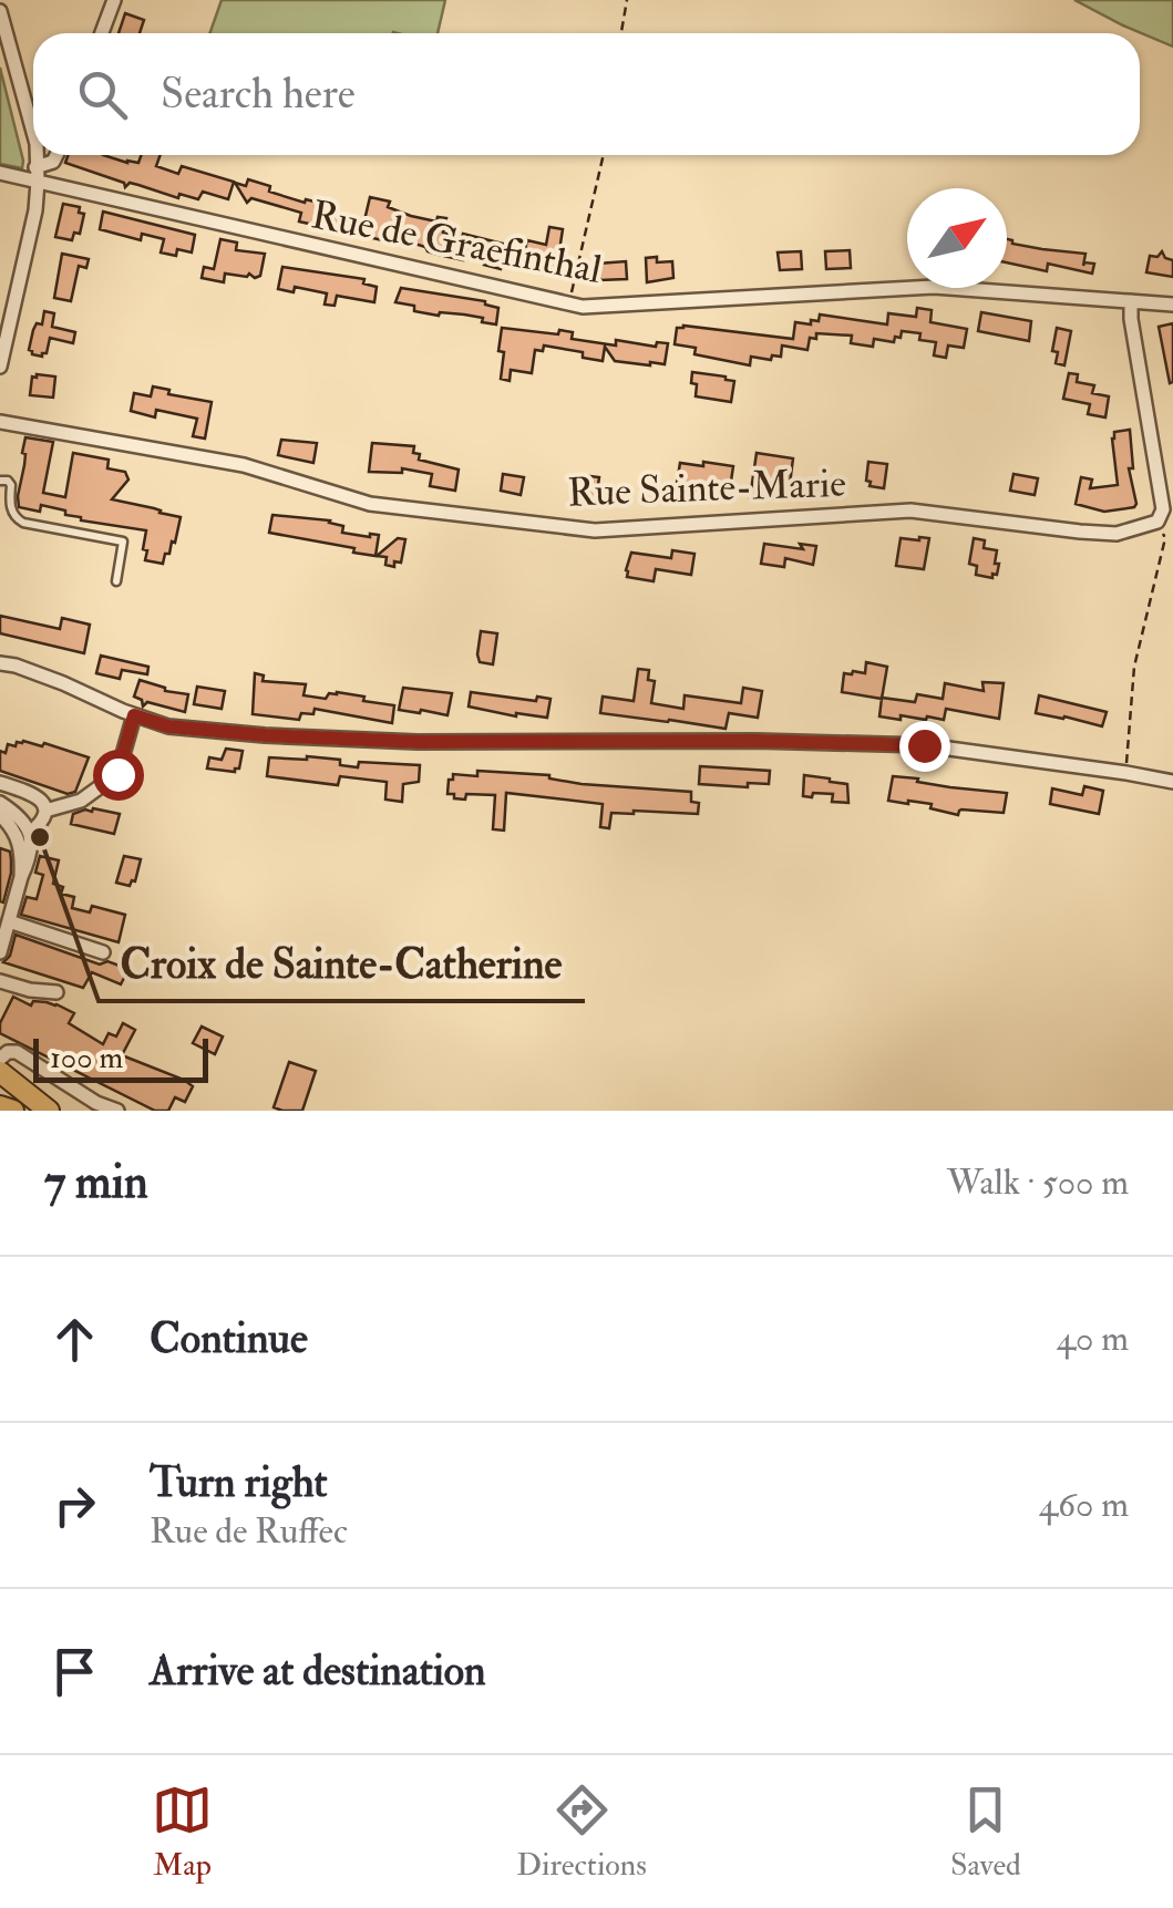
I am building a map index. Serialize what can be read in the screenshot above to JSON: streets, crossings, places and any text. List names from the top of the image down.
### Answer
{
  "streets": {
    "street": ["Rue de Graefinthal", "Rue Sainte-Marie"]
  },
  "places": ["Croix de Sainte-Catherine"],
  "scale_bar": "100 m",
  "north": "top right",
  "page": {
    "search": "Search here",
    "scale": "100 m",
    "heading": ["7 min", "Walk · 500 m"],
    "list": [
      ["Continue", "40 m"],
      ["Turn right", "Rue de Ruffec", "460 m"],
      "Arrive at destination"
    ],
    "nav": ["Map", "Directions", "Saved"]
  }
}
